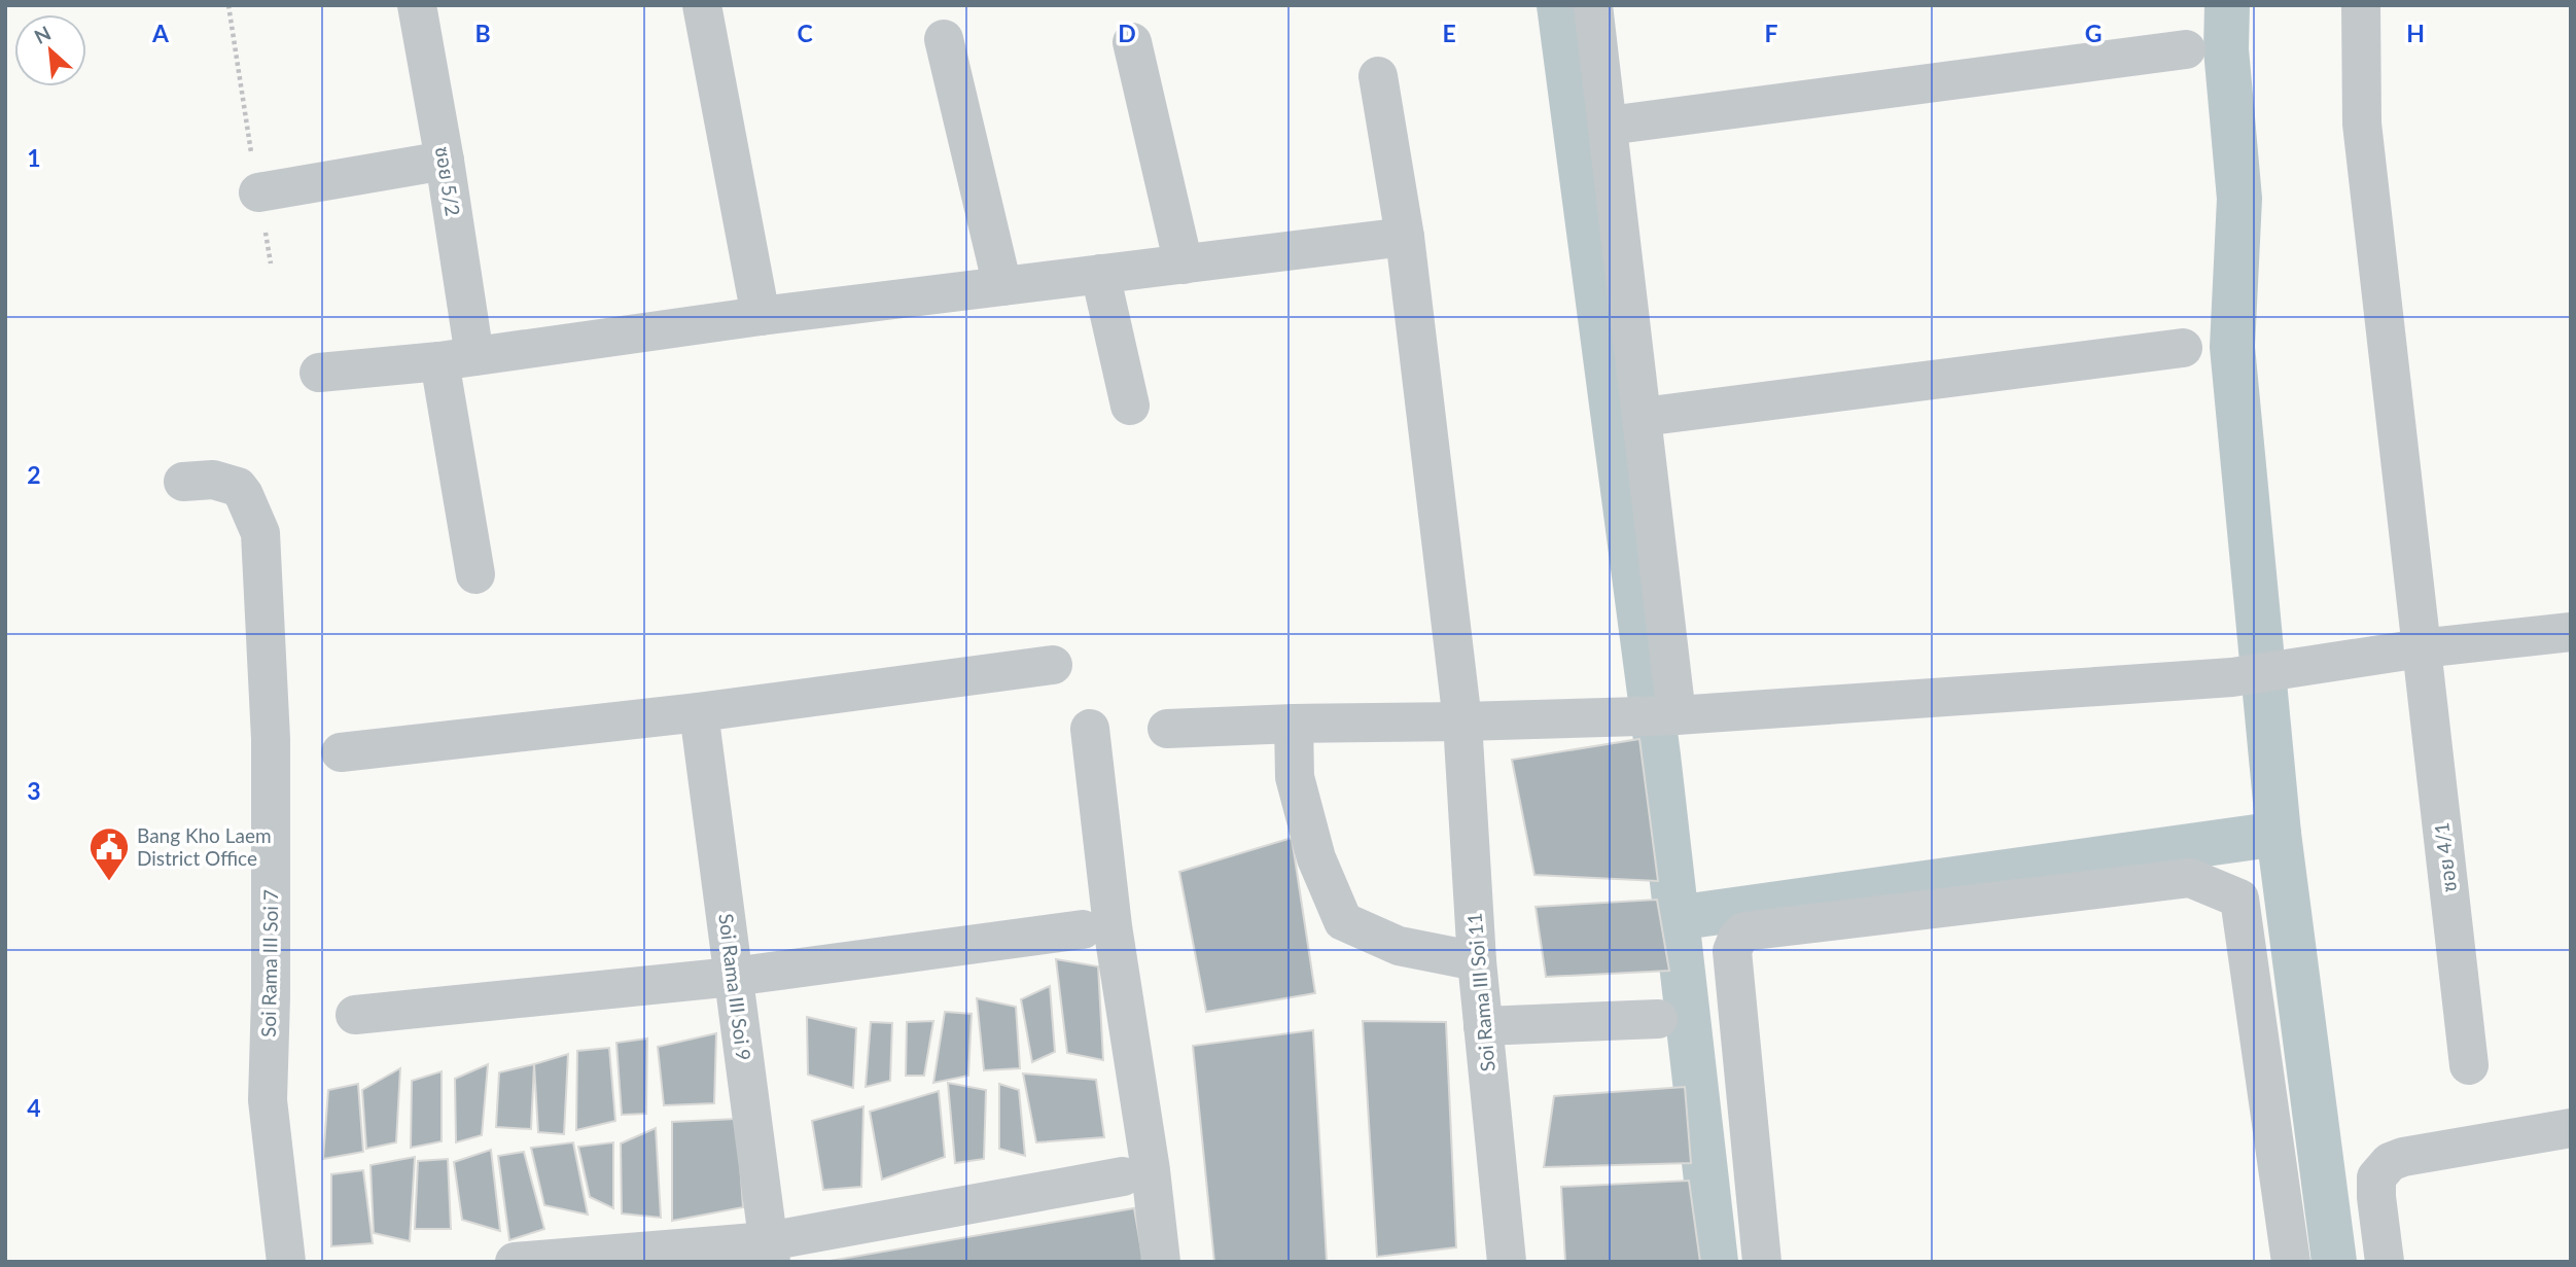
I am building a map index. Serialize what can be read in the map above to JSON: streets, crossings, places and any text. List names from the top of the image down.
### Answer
{
  "streets": {
    "street": [
      "ซอย 5/2",
      "ซอย 4/1",
      "Soi Rama III Soi 7",
      "Soi Rama III Soi 9",
      "Soi Rama III Soi 11"
    ]
  },
  "places": {
    "public building": ["Bang Kho Laem District Office"]
  },
  "north": "top left",
  "grid": {
    "columns": [
      "A",
      "B",
      "C",
      "D",
      "E",
      "F",
      "G",
      "H"
    ],
    "rows": [
      "1",
      "2",
      "3",
      "4"
    ]
  }
}
